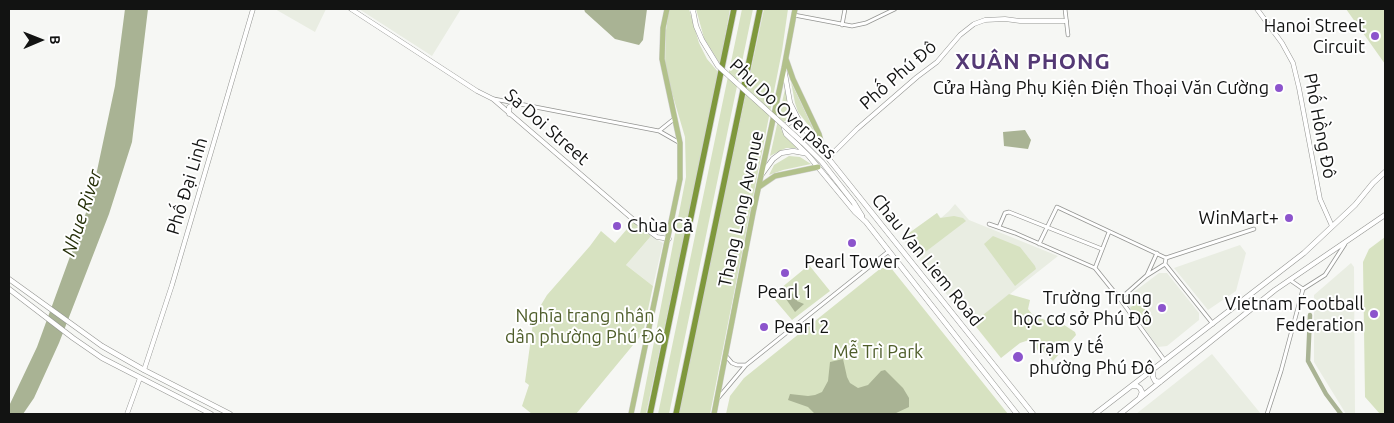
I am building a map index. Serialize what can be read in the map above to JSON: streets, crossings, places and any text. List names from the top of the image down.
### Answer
{
  "streets": {
    "main road": ["Phu Do Overpass", "Thang Long Avenue", "Chau Van Liem Road"],
    "street": [
      "Phố Phú Đô",
      "Phố Hồng Đô",
      "Sa Doi Street",
      "Phố Đại Linh"
    ]
  },
  "crossings": [
    ["Phố Phú Đô", "Chau Van Liem Road"],
    ["Phu Do Overpass", "Chau Van Liem Road"],
    ["Thang Long Avenue", "Chau Van Liem Road"]
  ],
  "districts": ["XUÂN PHONG"],
  "water": ["Nhue River"],
  "parks": ["Nghĩa trang nhân dân phường Phú Đô", "Mễ Trì Park"],
  "places": [
    "Hanoi Street Circuit",
    "Cửa Hàng Phụ Kiện Điện Thoại Văn Cường",
    "WinMart+",
    "Chùa Cả",
    "Pearl Tower",
    "Pearl 1",
    "Trường Trung học cơ sở Phú Đô",
    "Vietnam Football Federation",
    "Pearl 2",
    "Trạm y tế phường Phú Đô"
  ],
  "north": "right"
}
